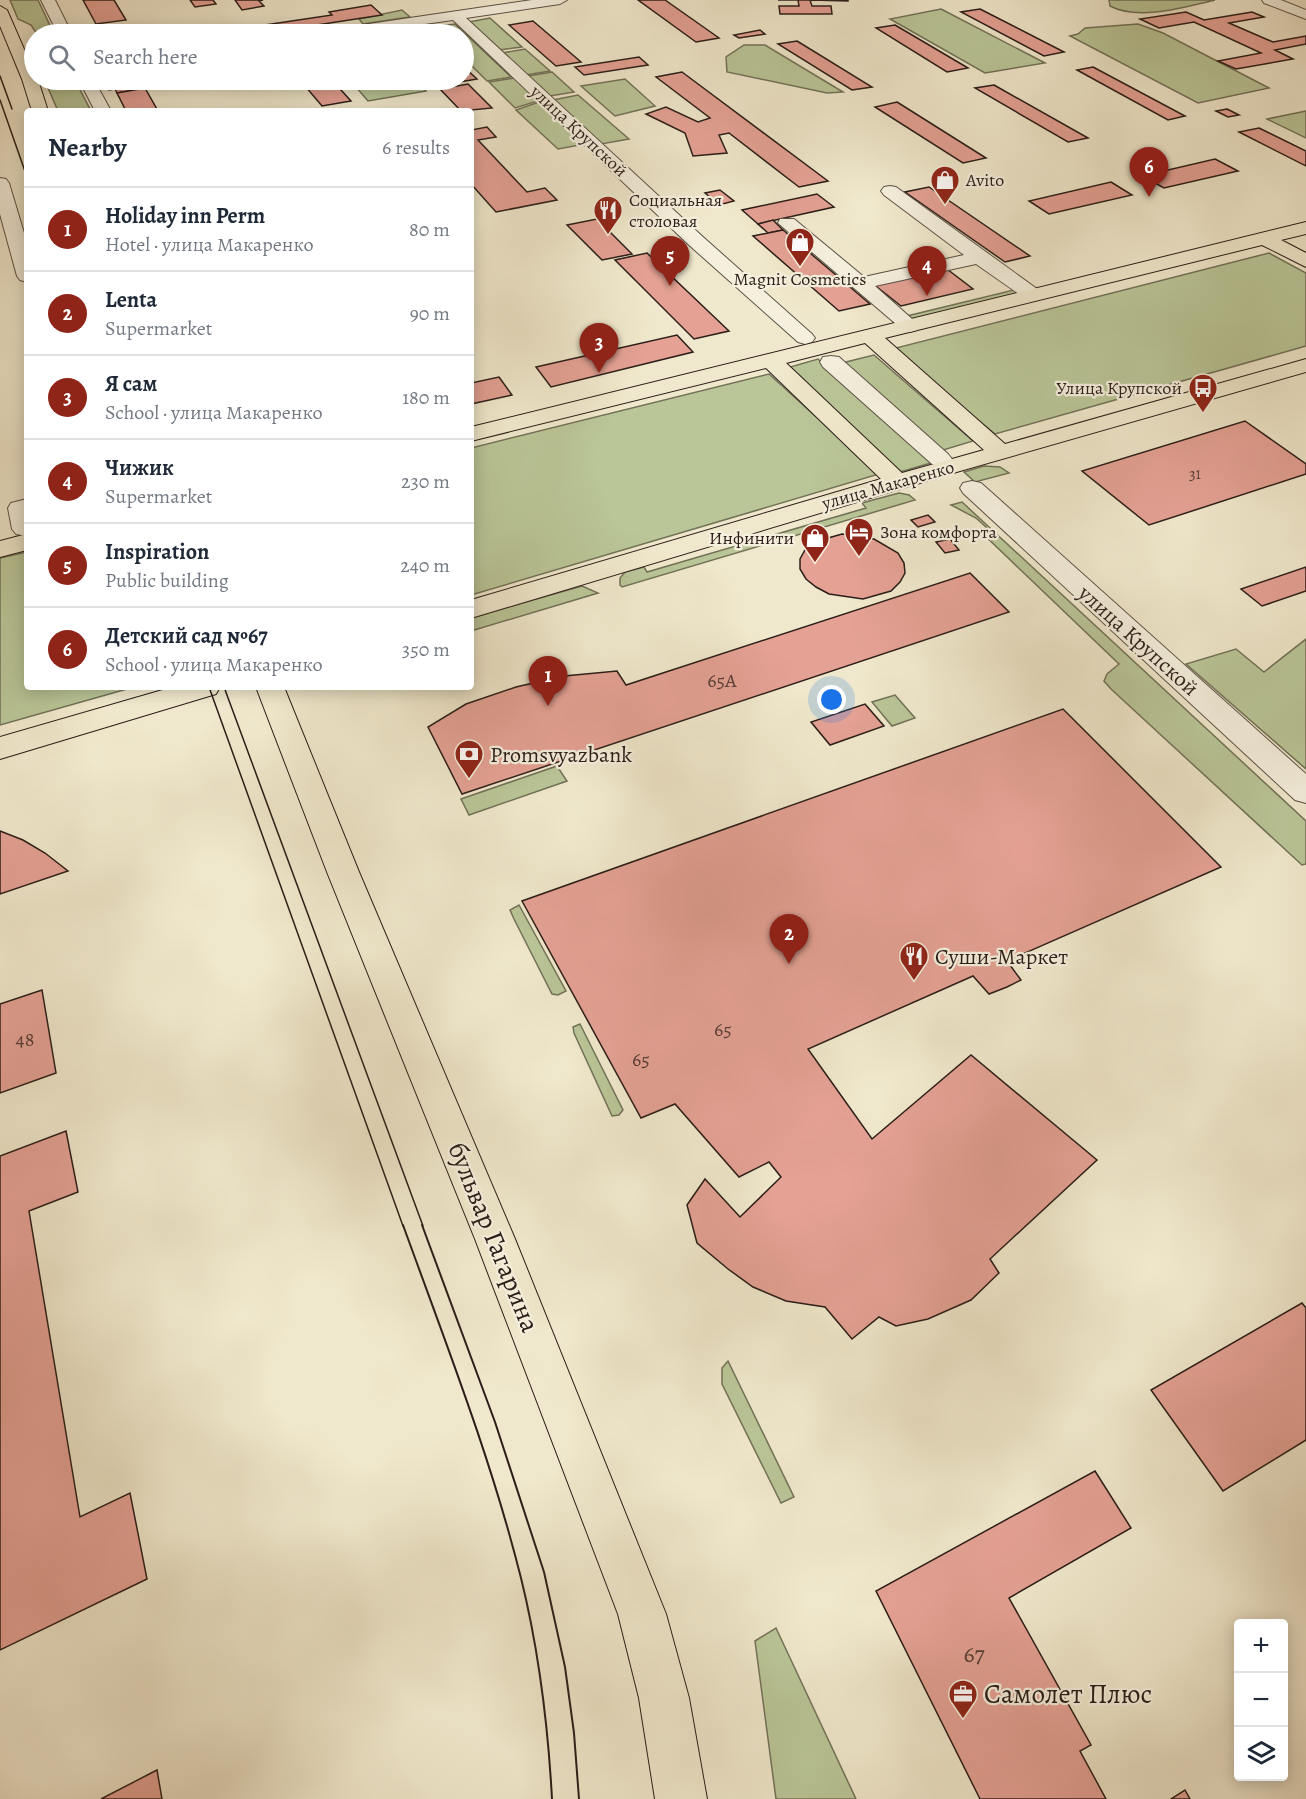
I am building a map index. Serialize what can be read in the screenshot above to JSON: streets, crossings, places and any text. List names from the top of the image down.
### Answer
{
  "streets": {
    "main road": ["улица Макаренко", "бульвар Гагарина"],
    "street": ["улица Крупской"]
  },
  "places": {
    "shop": ["Avito", "Magnit Cosmetics", "Инфинити"],
    "restaurant": ["Социальная столовая", "Суши-Маркет"],
    "bus stop": ["Улица Крупской"],
    "hotel": ["Зона комфорта"],
    "bank": ["Promsvyazbank"],
    "office": ["Самолет Плюс"]
  },
  "house_numbers": [
    "31",
    "65А",
    "65",
    "48",
    "65",
    "67"
  ],
  "page": {
    "search": "Search here",
    "heading": ["Nearby", "6 results"],
    "pins": [
      "6",
      "5",
      "4",
      "3",
      "1",
      "2"
    ],
    "list": [
      {
        "mark": "1",
        "name": "Holiday inn Perm",
        "note": "Hotel · улица Макаренко",
        "value": "80 m"
      },
      {
        "mark": "2",
        "name": "Lenta",
        "note": "Supermarket",
        "value": "90 m"
      },
      {
        "mark": "3",
        "name": "Я сам",
        "note": "School · улица Макаренко",
        "value": "180 m"
      },
      {
        "mark": "4",
        "name": "Чижик",
        "note": "Supermarket",
        "value": "230 m"
      },
      {
        "mark": "5",
        "name": "Inspiration",
        "note": "Public building",
        "value": "240 m"
      },
      {
        "mark": "6",
        "name": "Детский сад №67",
        "note": "School · улица Макаренко",
        "value": "350 m"
      }
    ],
    "map_buttons": ["+", "−"]
  }
}
